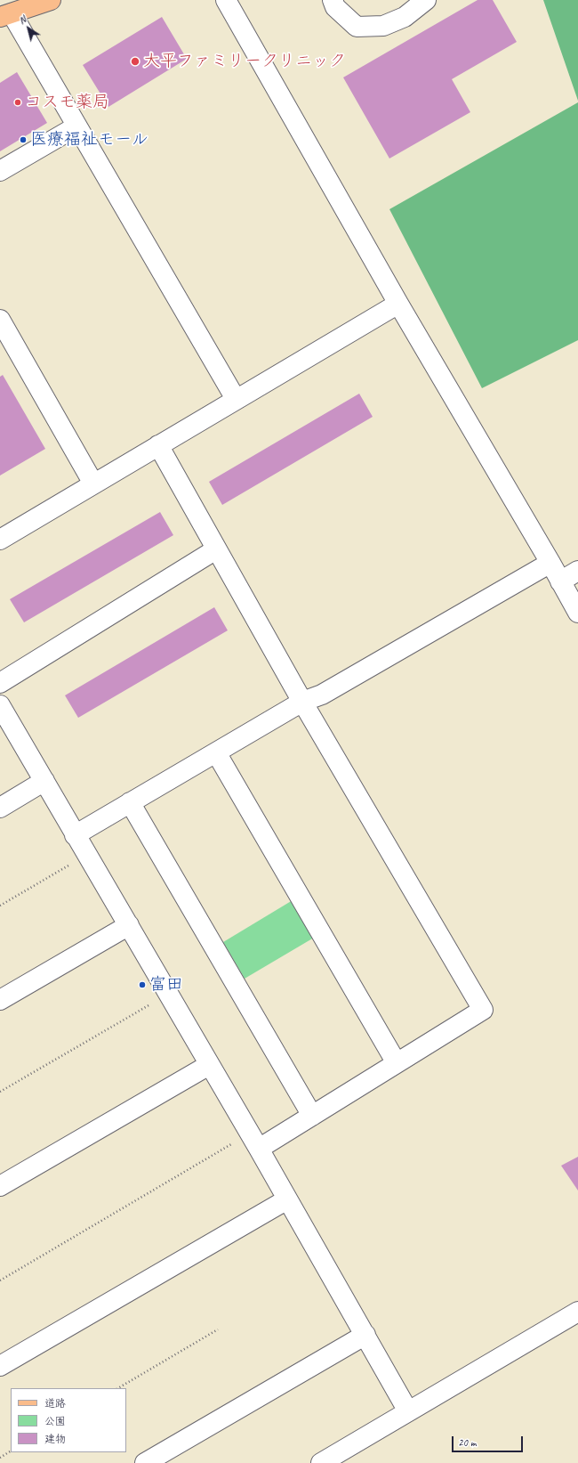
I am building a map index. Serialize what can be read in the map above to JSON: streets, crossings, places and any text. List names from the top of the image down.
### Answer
{
  "places": [
    "大平ファミリークリニック",
    "コスモ薬局",
    "医療福祉モール",
    "富田"
  ],
  "legend": ["道路", "公園", "建物"],
  "scale_bar": "20 m",
  "north": "top left"
}
